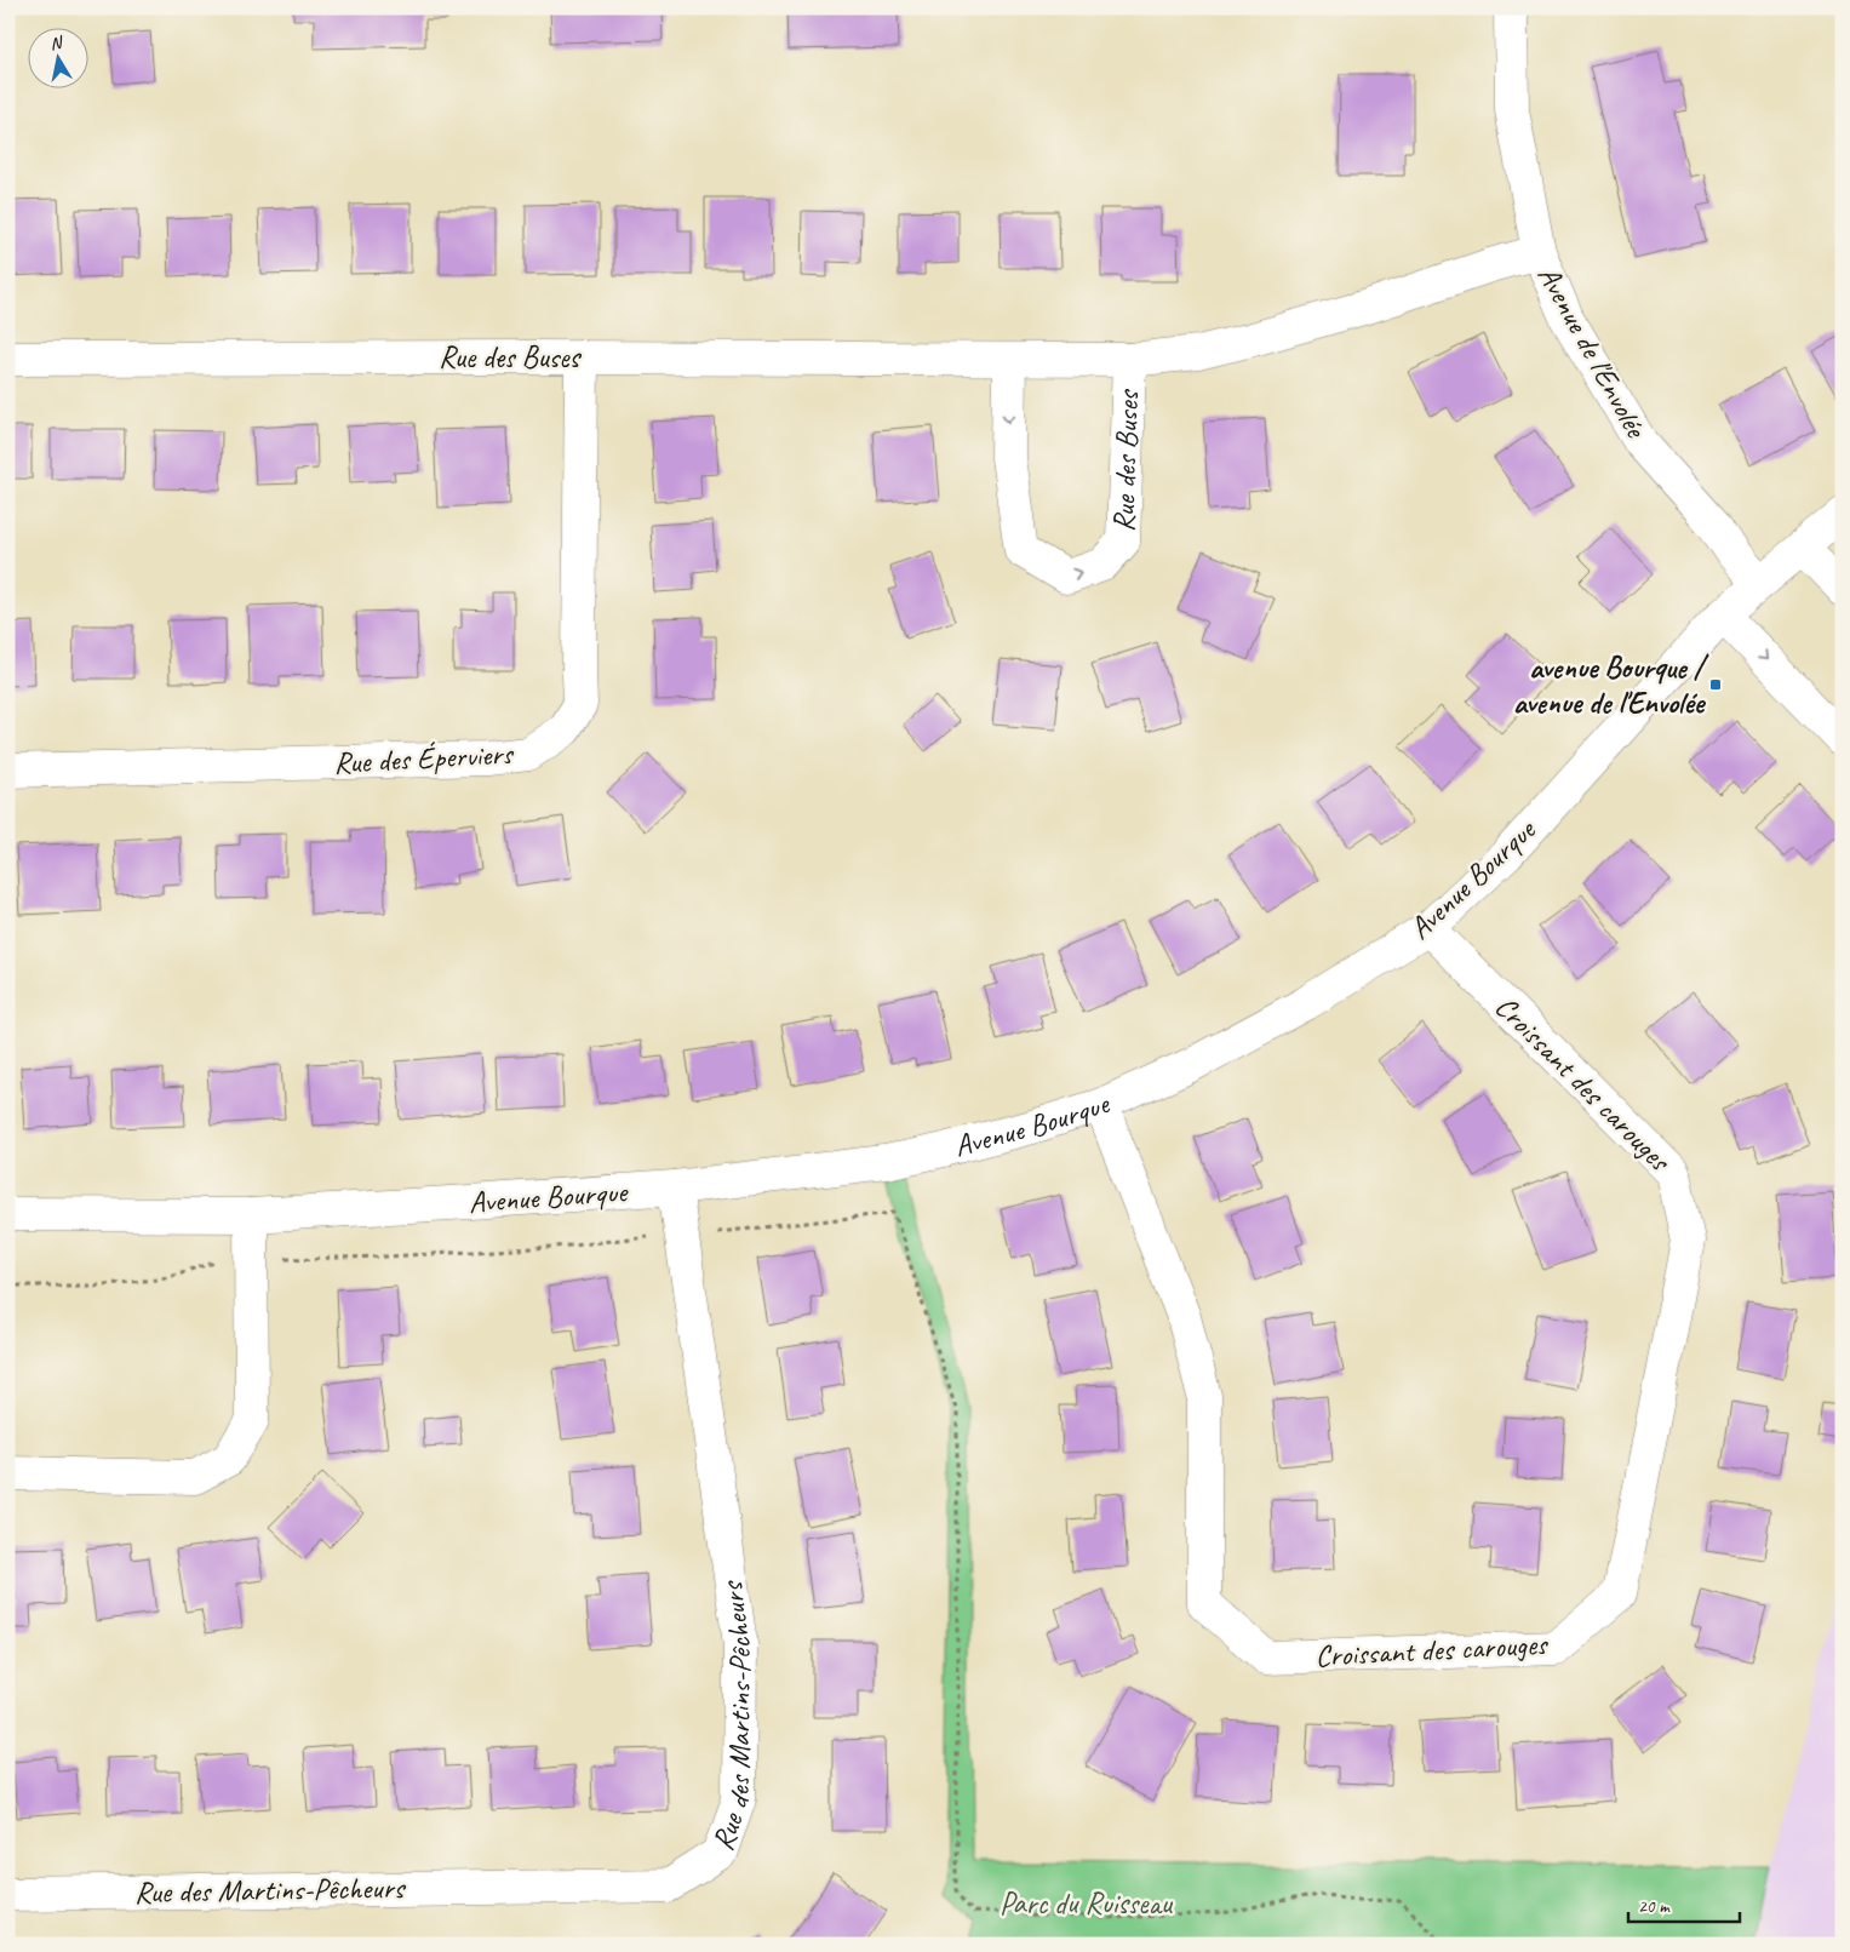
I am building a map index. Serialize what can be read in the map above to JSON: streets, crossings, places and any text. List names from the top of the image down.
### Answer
{
  "streets": {
    "street": [
      "Avenue de l'Envolée",
      "Rue des Buses",
      "Rue des Éperviers",
      "Avenue Bourque",
      "Croissant des carouges",
      "Rue des Martins-Pêcheurs"
    ]
  },
  "crossings": [
    ["Avenue de l'Envolée", "Rue des Buses"],
    ["Avenue de l'Envolée", "Avenue Bourque"],
    ["Rue des Buses", "Rue des Éperviers"],
    ["Avenue Bourque", "Croissant des carouges"],
    ["Avenue Bourque", "Rue des Martins-Pêcheurs"]
  ],
  "parks": ["Parc du Ruisseau"],
  "places": {
    "transit": ["avenue Bourque / avenue de l'Envolée"]
  },
  "scale_bar": "20 m",
  "north": "top"
}
